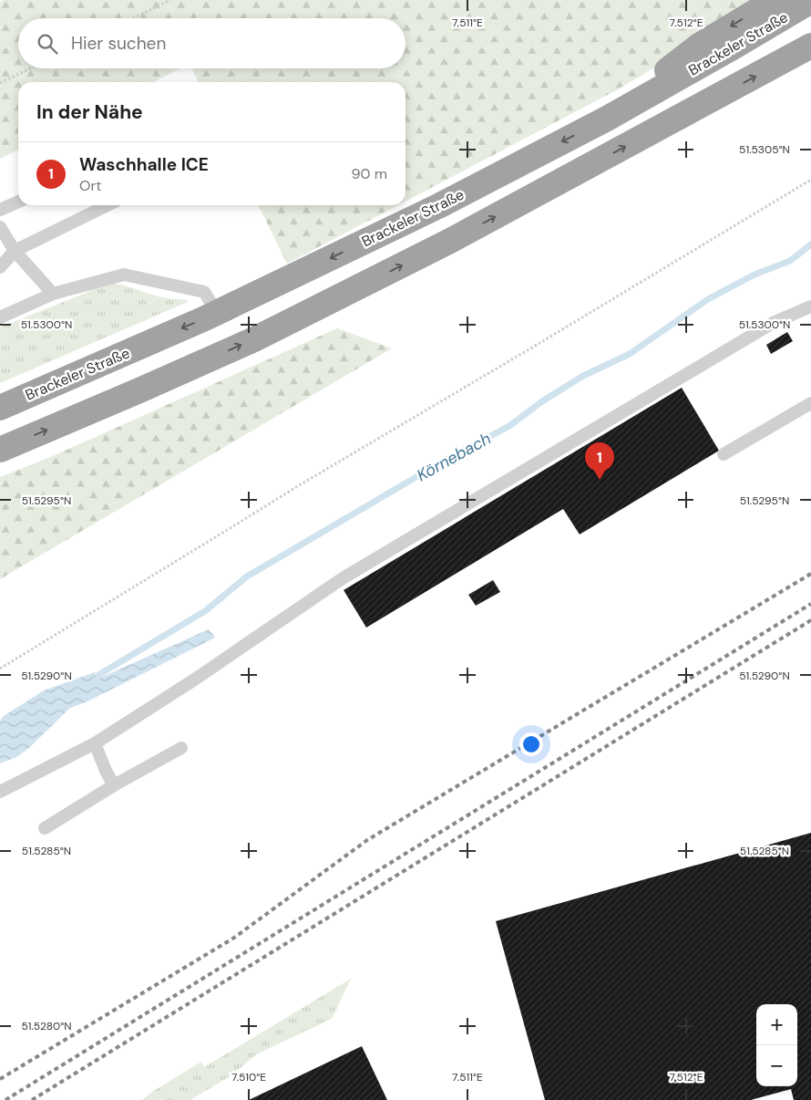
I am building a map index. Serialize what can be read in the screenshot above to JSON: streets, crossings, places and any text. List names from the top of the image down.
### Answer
{
  "streets": {
    "highway": ["Brackeler Straße"]
  },
  "water": ["Körnebach"],
  "page": {
    "search": "Hier suchen",
    "heading": "In der Nähe",
    "list": [
      {
        "mark": "1",
        "name": "Waschhalle ICE",
        "note": "Ort",
        "value": "90 m"
      }
    ],
    "pins": "1",
    "map_buttons": ["+", "−"]
  },
  "coordinates": [
    "7.511°E",
    "7.512°E",
    "51.5305°N",
    "51.5300°N",
    "51.5295°N",
    "51.5290°N",
    "51.5285°N",
    "51.5280°N",
    "7.510°E"
  ]
}
